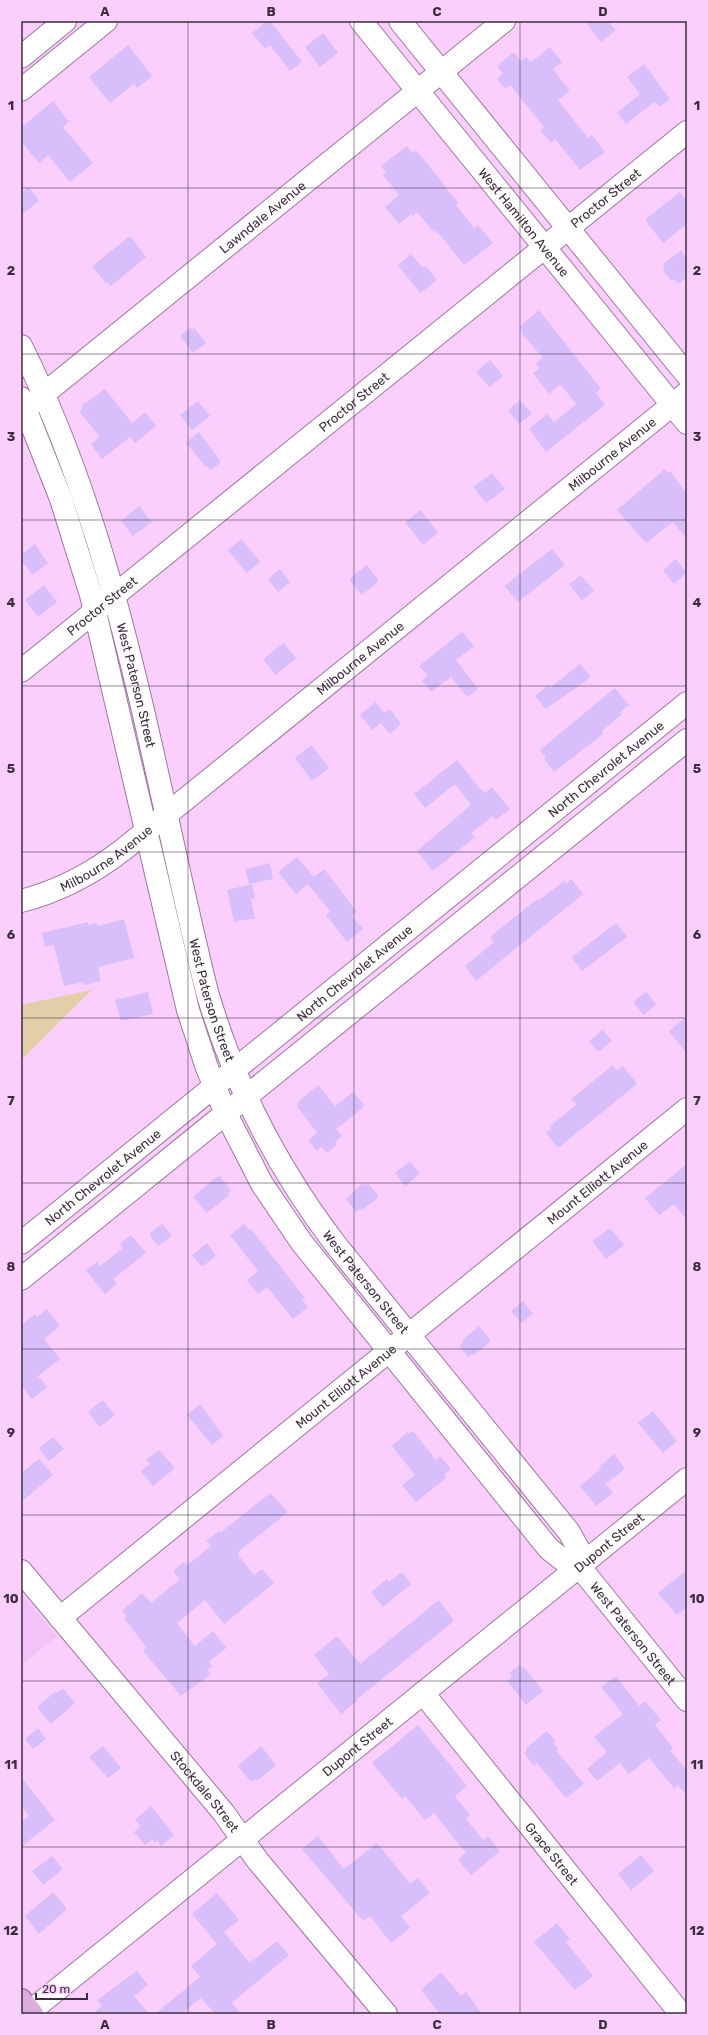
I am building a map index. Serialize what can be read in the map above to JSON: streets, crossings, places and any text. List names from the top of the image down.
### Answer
{
  "streets": {
    "street": [
      "Proctor Street",
      "Lawndale Avenue",
      "West Hamilton Avenue",
      "Milbourne Avenue",
      "West Paterson Street",
      "North Chevrolet Avenue",
      "Mount Elliott Avenue",
      "Dupont Street",
      "Stockdale Street",
      "Grace Street"
    ]
  },
  "crossings": [
    ["Proctor Street", "West Hamilton Avenue"],
    ["Proctor Street", "West Paterson Street"],
    ["Lawndale Avenue", "West Hamilton Avenue"],
    ["Lawndale Avenue", "West Paterson Street"],
    ["West Hamilton Avenue", "Milbourne Avenue"],
    ["Milbourne Avenue", "West Paterson Street"],
    ["West Paterson Street", "North Chevrolet Avenue"],
    ["West Paterson Street", "Mount Elliott Avenue"],
    ["West Paterson Street", "Dupont Street"],
    ["Mount Elliott Avenue", "Stockdale Street"],
    ["Dupont Street", "Stockdale Street"],
    ["Dupont Street", "Grace Street"]
  ],
  "scale_bar": "20 m",
  "grid": {
    "columns": [
      "A",
      "B",
      "C",
      "D"
    ],
    "rows": [
      "1",
      "2",
      "3",
      "4",
      "5",
      "6",
      "7",
      "8",
      "9",
      "10",
      "11",
      "12"
    ]
  }
}
